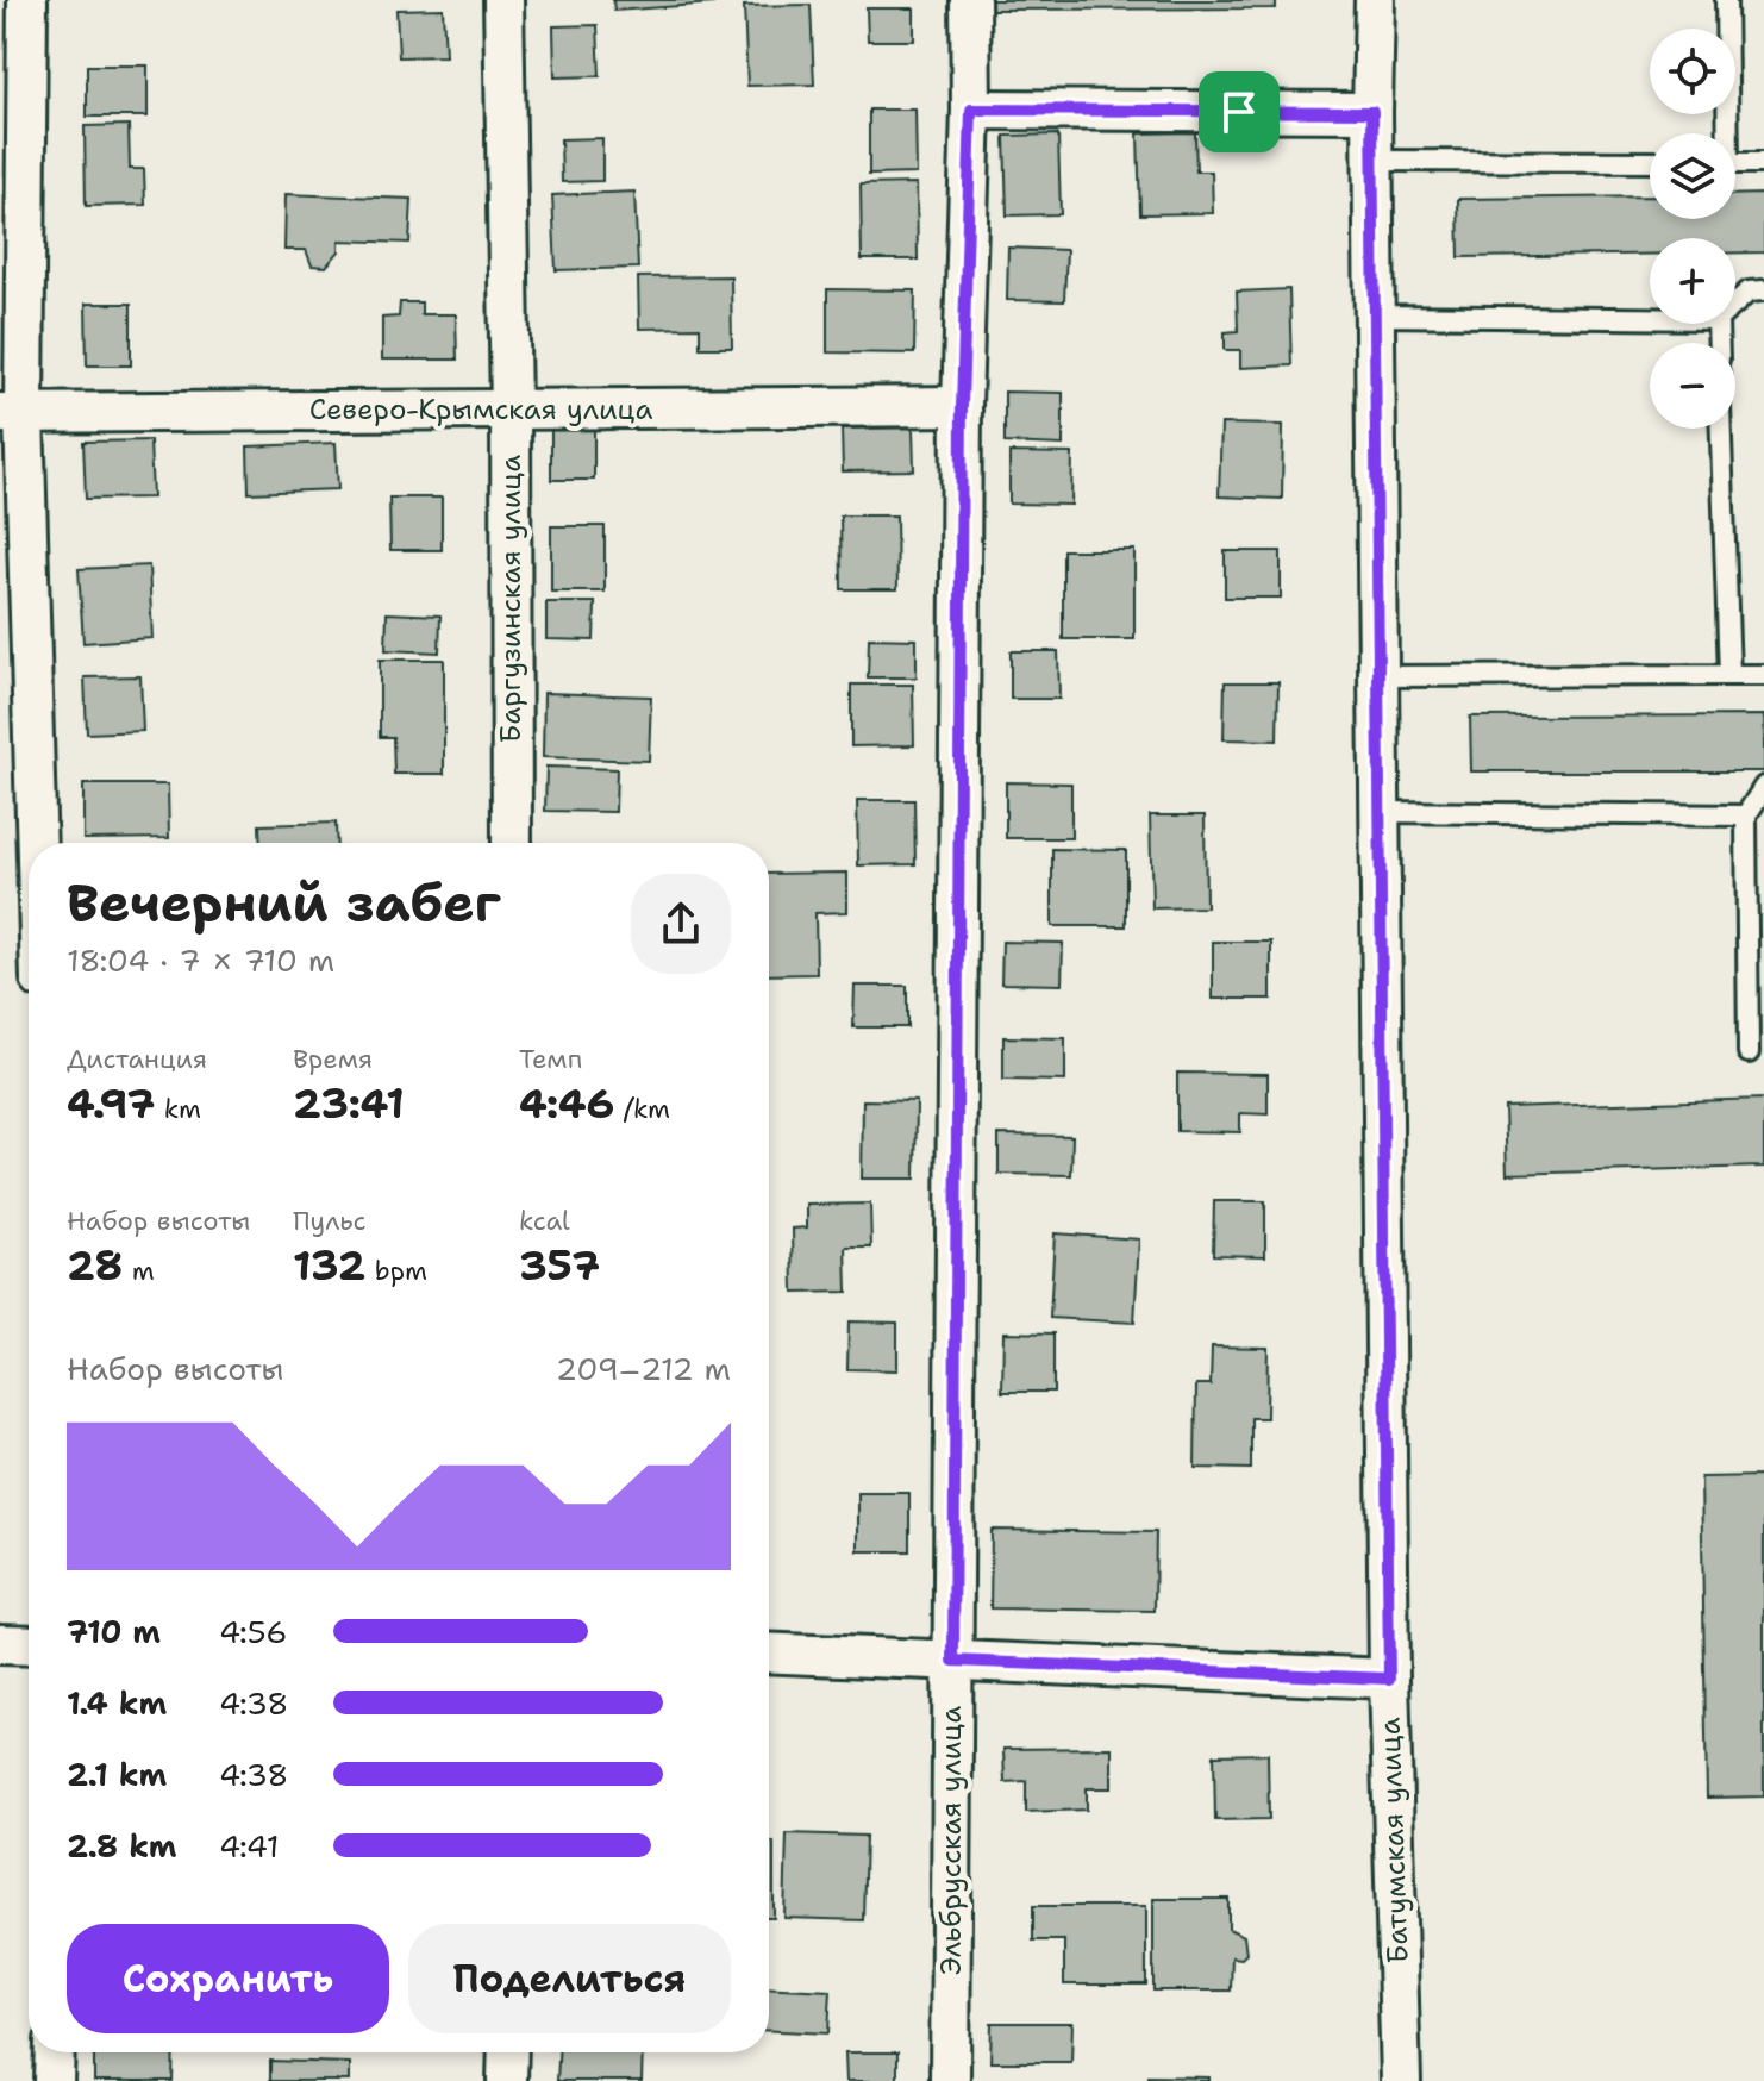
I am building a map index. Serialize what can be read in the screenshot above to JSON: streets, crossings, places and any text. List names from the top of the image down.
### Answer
{
  "streets": {
    "street": [
      "Северо-Крымская улица",
      "Баргузинская улица",
      "Эльбрусская улица",
      "Батумская улица"
    ]
  },
  "crossings": [
    ["Северо-Крымская улица", "Баргузинская улица"],
    ["Северо-Крымская улица", "Эльбрусская улица"]
  ],
  "page": {
    "map_buttons": ["+", "−"],
    "heading": ["Вечерний забег", "18:04 · 7 × 710 m"],
    "stats": [
      ["Дистанция", "4.97 km"],
      ["Время", "23:41"],
      ["Темп", "4:46 /km"],
      ["Набор высоты", "28 m"],
      ["Пульс", "132 bpm"],
      ["kcal", "357"]
    ],
    "chart": ["Набор высоты", "209–212 m"],
    "list": [
      {
        "name": "710 m",
        "note": "4:56"
      },
      {
        "name": "1.4 km",
        "note": "4:38"
      },
      {
        "name": "2.1 km",
        "note": "4:38"
      },
      {
        "name": "2.8 km",
        "note": "4:41"
      }
    ],
    "buttons": ["Сохранить", "Поделиться"]
  }
}
